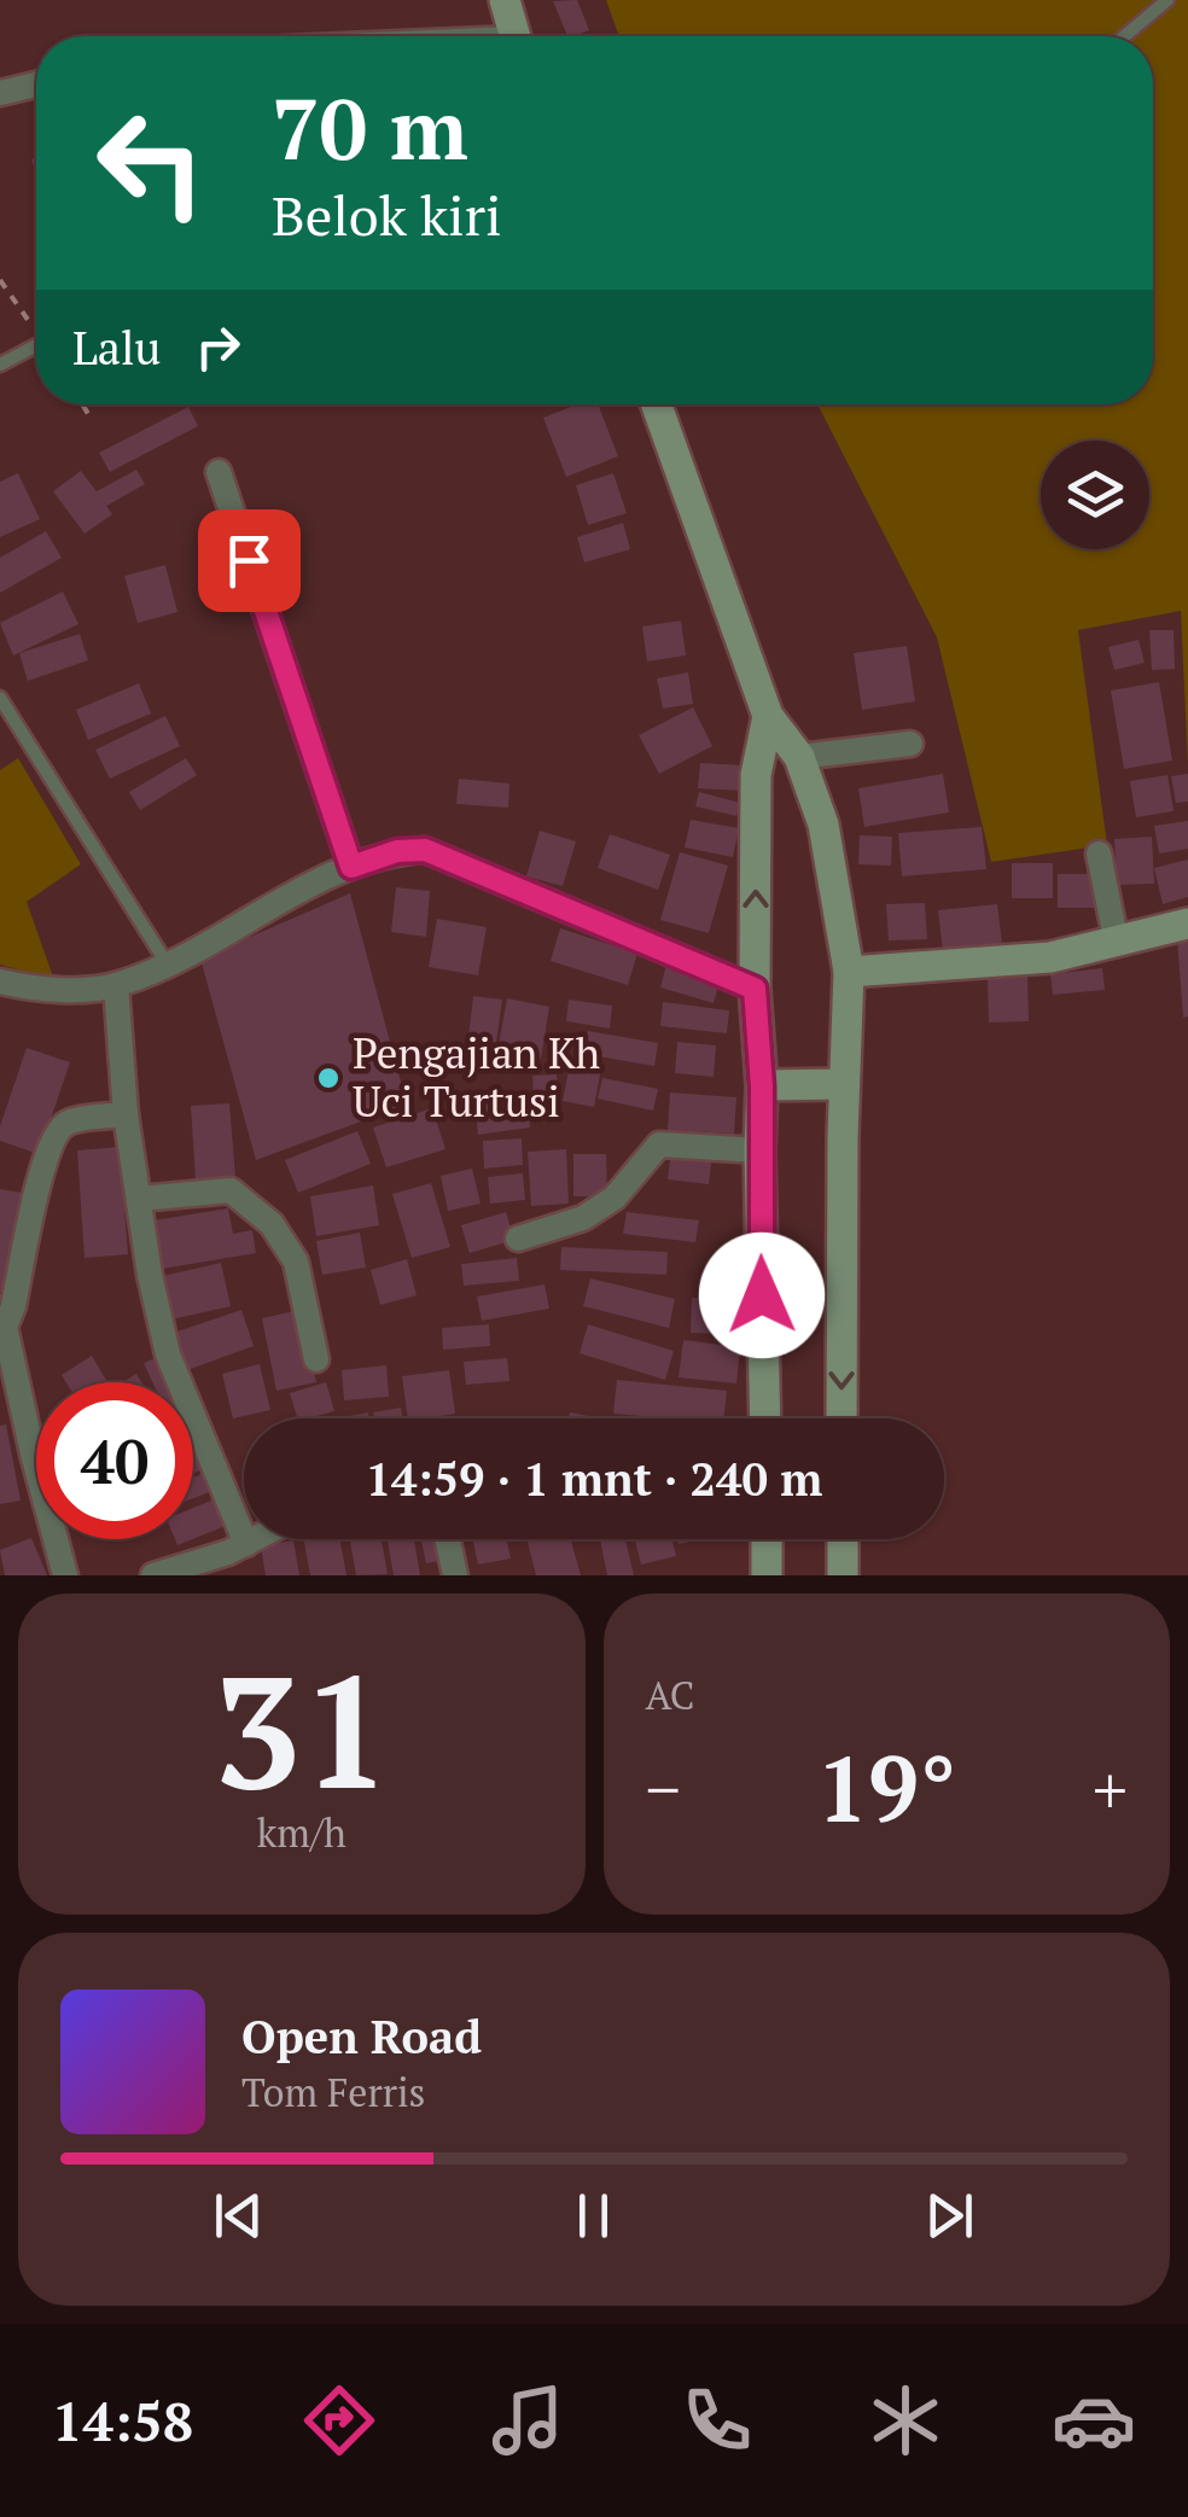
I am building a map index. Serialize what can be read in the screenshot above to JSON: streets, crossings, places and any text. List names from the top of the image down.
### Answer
{
  "places": ["Pengajian Kh Uci Turtusi"],
  "page": {
    "turn": ["70 m", "Belok kiri"],
    "then": "Lalu",
    "limit": "40",
    "trip": "14:59 · 1 mnt · 240 m",
    "tile": [
      ["31", "km/h"],
      "AC"
    ],
    "heat": ["−", "19°", "+"],
    "song": ["Open Road", "Tom Ferris"],
    "tabs": "14:58"
  }
}
